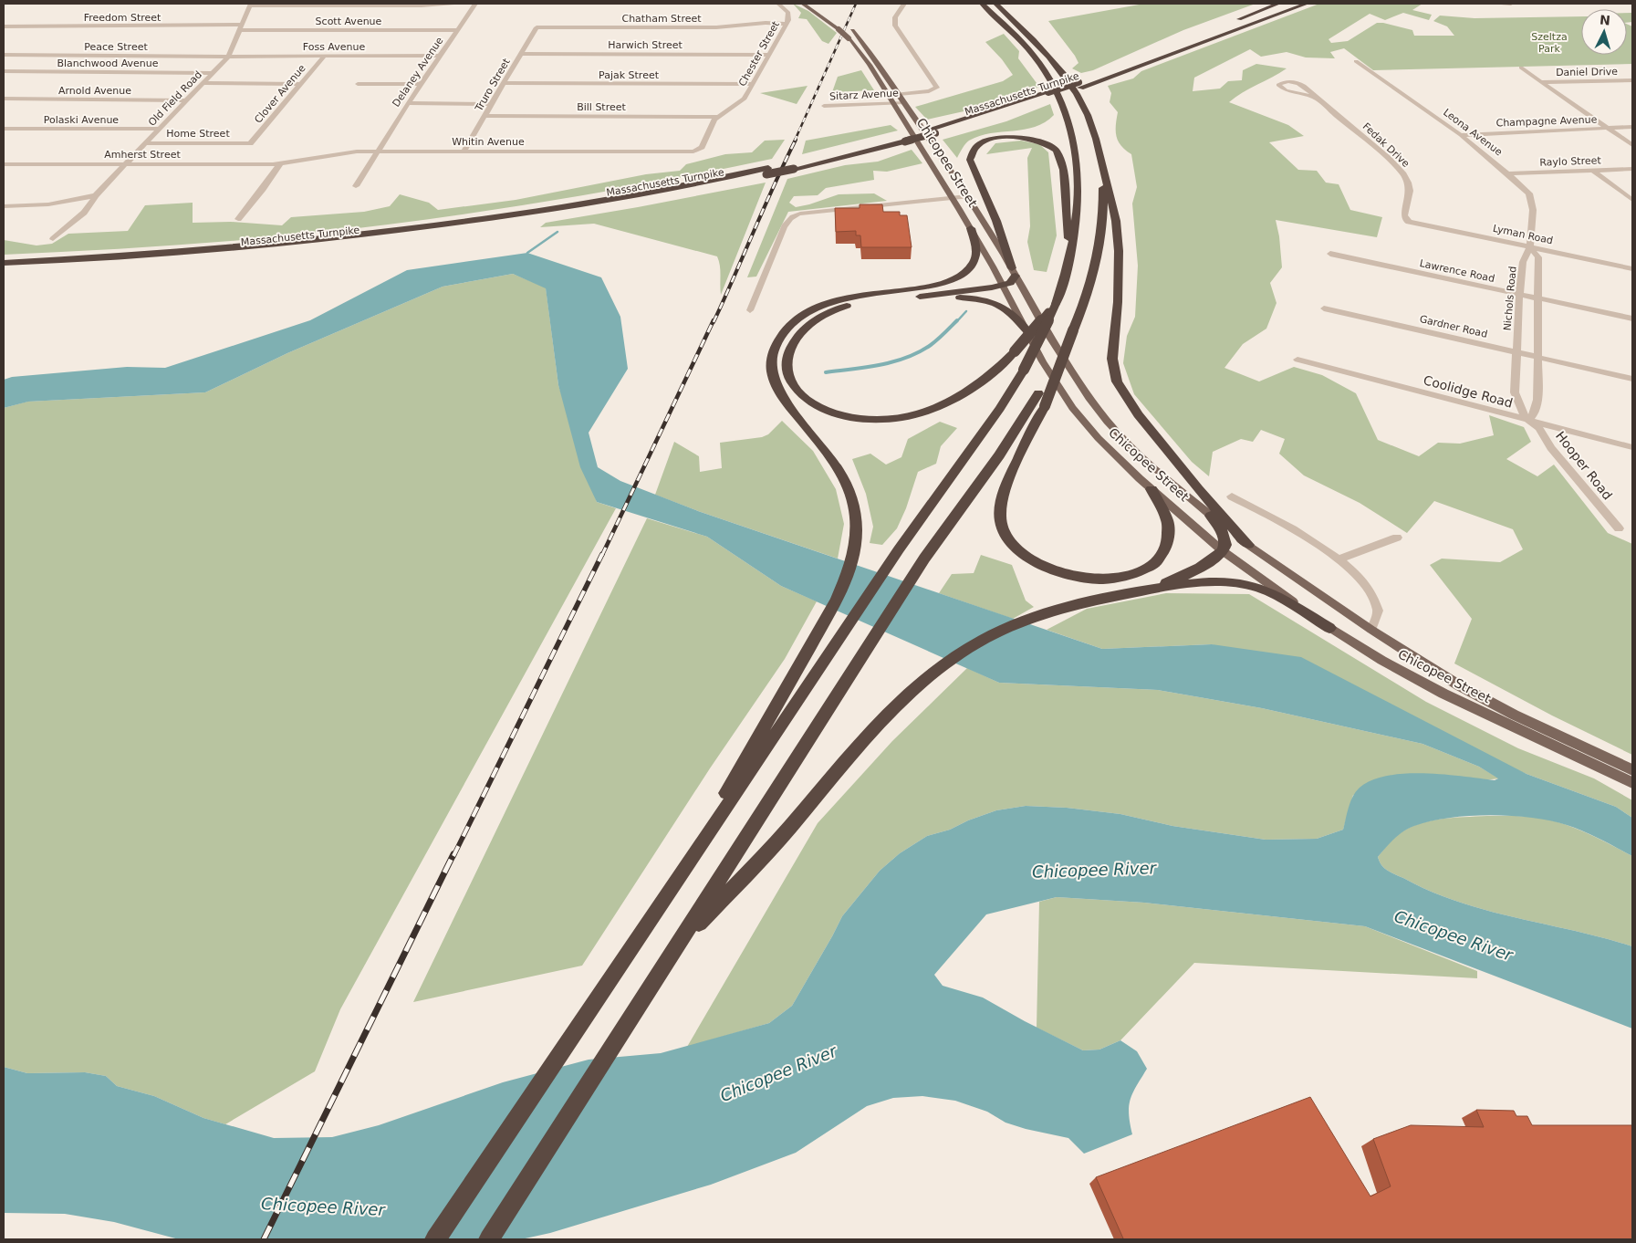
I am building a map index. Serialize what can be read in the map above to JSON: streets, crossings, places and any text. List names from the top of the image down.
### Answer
{
  "streets": {
    "highway": ["Massachusetts Turnpike"],
    "main road": ["Chicopee Street"],
    "street": [
      "Freedom Street",
      "Chatham Street",
      "Scott Avenue",
      "Harwich Street",
      "Peace Street",
      "Foss Avenue",
      "Chester Street",
      "Blanchwood Avenue",
      "Delaney Avenue",
      "Daniel Drive",
      "Pajak Street",
      "Truro Street",
      "Arnold Avenue",
      "Clover Avenue",
      "Sitarz Avenue",
      "Old Field Road",
      "Bill Street",
      "Polaski Avenue",
      "Champagne Avenue",
      "Leona Avenue",
      "Home Street",
      "Whitin Avenue",
      "Fedak Drive",
      "Amherst Street",
      "Raylo Street",
      "Lyman Road",
      "Lawrence Road",
      "Nichols Road",
      "Gardner Road",
      "Coolidge Road",
      "Hooper Road"
    ]
  },
  "crossings": [
    ["Freedom Street", "Scott Avenue"],
    ["Freedom Street", "Old Field Road"],
    ["Chatham Street", "Chester Street"],
    ["Chatham Street", "Truro Street"],
    ["Scott Avenue", "Delaney Avenue"],
    ["Scott Avenue", "Old Field Road"],
    ["Harwich Street", "Chester Street"],
    ["Harwich Street", "Truro Street"],
    ["Peace Street", "Foss Avenue"],
    ["Peace Street", "Old Field Road"],
    ["Foss Avenue", "Delaney Avenue"],
    ["Foss Avenue", "Clover Avenue"],
    ["Foss Avenue", "Old Field Road"],
    ["Chester Street", "Pajak Street"],
    ["Chester Street", "Bill Street"],
    ["Chester Street", "Whitin Avenue"],
    ["Blanchwood Avenue", "Old Field Road"],
    ["Delaney Avenue", "Whitin Avenue"],
    ["Daniel Drive", "Champagne Avenue"],
    ["Pajak Street", "Truro Street"],
    ["Truro Street", "Bill Street"],
    ["Truro Street", "Whitin Avenue"],
    ["Arnold Avenue", "Old Field Road"],
    ["Clover Avenue", "Home Street"],
    ["Sitarz Avenue", "Chicopee Street"],
    ["Old Field Road", "Polaski Avenue"],
    ["Old Field Road", "Home Street"],
    ["Old Field Road", "Amherst Street"],
    ["Champagne Avenue", "Leona Avenue"],
    ["Leona Avenue", "Raylo Street"],
    ["Leona Avenue", "Lyman Road"],
    ["Leona Avenue", "Nichols Road"],
    ["Whitin Avenue", "Amherst Street"],
    ["Fedak Drive", "Lyman Road"],
    ["Lyman Road", "Nichols Road"],
    ["Lawrence Road", "Nichols Road"],
    ["Nichols Road", "Gardner Road"],
    ["Nichols Road", "Coolidge Road"],
    ["Nichols Road", "Hooper Road"],
    ["Coolidge Road", "Hooper Road"]
  ],
  "water": ["Chicopee River"],
  "parks": ["Szeltza Park"],
  "north": "top"
}
